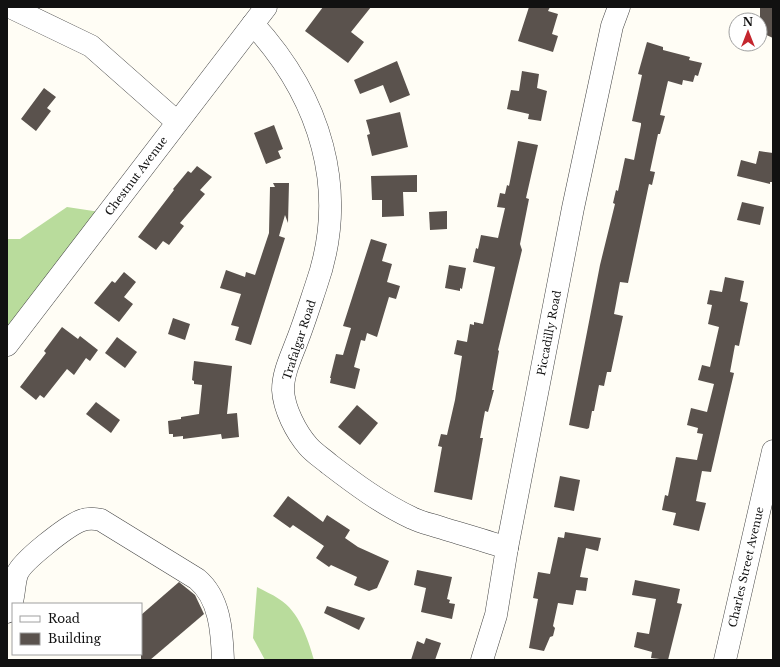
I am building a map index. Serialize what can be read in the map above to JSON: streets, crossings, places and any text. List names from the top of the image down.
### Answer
{
  "streets": {
    "street": [
      "Chestnut Avenue",
      "Piccadilly Road",
      "Trafalgar Road",
      "Charles Street Avenue"
    ]
  },
  "crossings": [
    ["Chestnut Avenue", "Trafalgar Road"],
    ["Piccadilly Road", "Trafalgar Road"]
  ],
  "legend": ["Road", "Building"],
  "north": "top"
}
